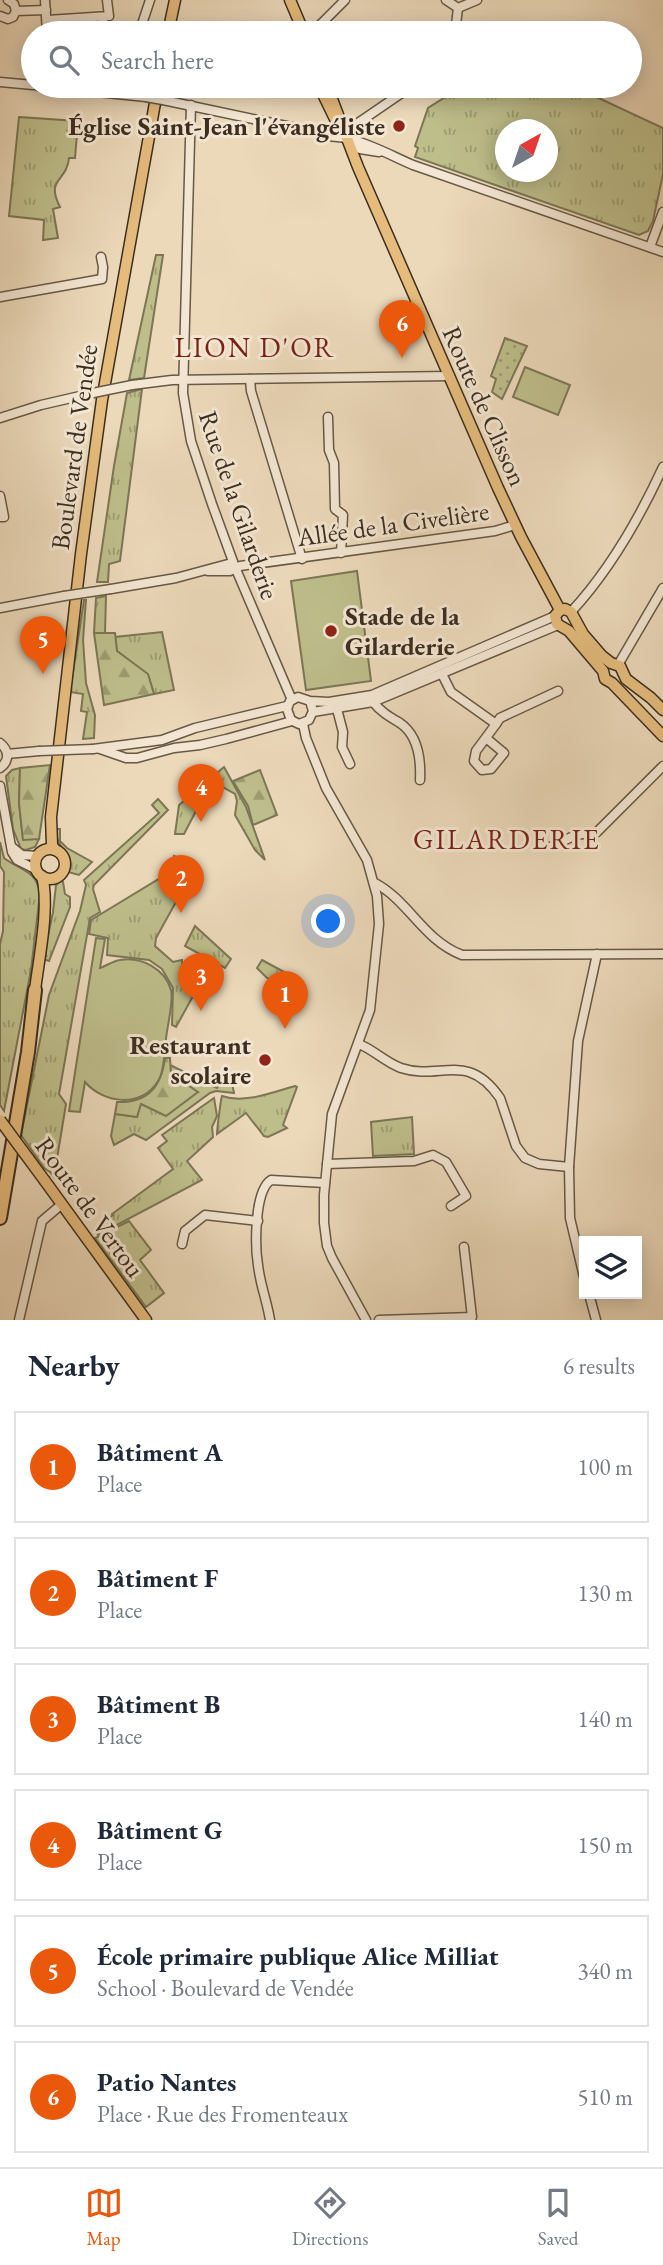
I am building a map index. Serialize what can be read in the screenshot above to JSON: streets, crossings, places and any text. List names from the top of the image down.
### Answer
{
  "streets": {
    "main road": ["Route de Clisson", "Boulevard de Vendée", "Route de Vertou"],
    "street": ["Rue de la Gilarderie", "Allée de la Civelière"]
  },
  "crossings": [
    ["Route de Clisson", "Allée de la Civelière"],
    ["Rue de la Gilarderie", "Allée de la Civelière"]
  ],
  "districts": ["LION D'OR", "GILARDERIE"],
  "places": ["Église Saint-Jean l'évangéliste", "Stade de la Gilarderie", "Restaurant scolaire"],
  "north": "top right",
  "page": {
    "search": "Search here",
    "pins": [
      "6",
      "5",
      "4",
      "2",
      "3",
      "1"
    ],
    "heading": ["Nearby", "6 results"],
    "list": [
      {
        "mark": "1",
        "name": "Bâtiment A",
        "note": "Place",
        "value": "100 m"
      },
      {
        "mark": "2",
        "name": "Bâtiment F",
        "note": "Place",
        "value": "130 m"
      },
      {
        "mark": "3",
        "name": "Bâtiment B",
        "note": "Place",
        "value": "140 m"
      },
      {
        "mark": "4",
        "name": "Bâtiment G",
        "note": "Place",
        "value": "150 m"
      },
      {
        "mark": "5",
        "name": "École primaire publique Alice Milliat",
        "note": "School · Boulevard de Vendée",
        "value": "340 m"
      },
      {
        "mark": "6",
        "name": "Patio Nantes",
        "note": "Place · Rue des Fromenteaux",
        "value": "510 m"
      }
    ],
    "nav": ["Map", "Directions", "Saved"]
  }
}
